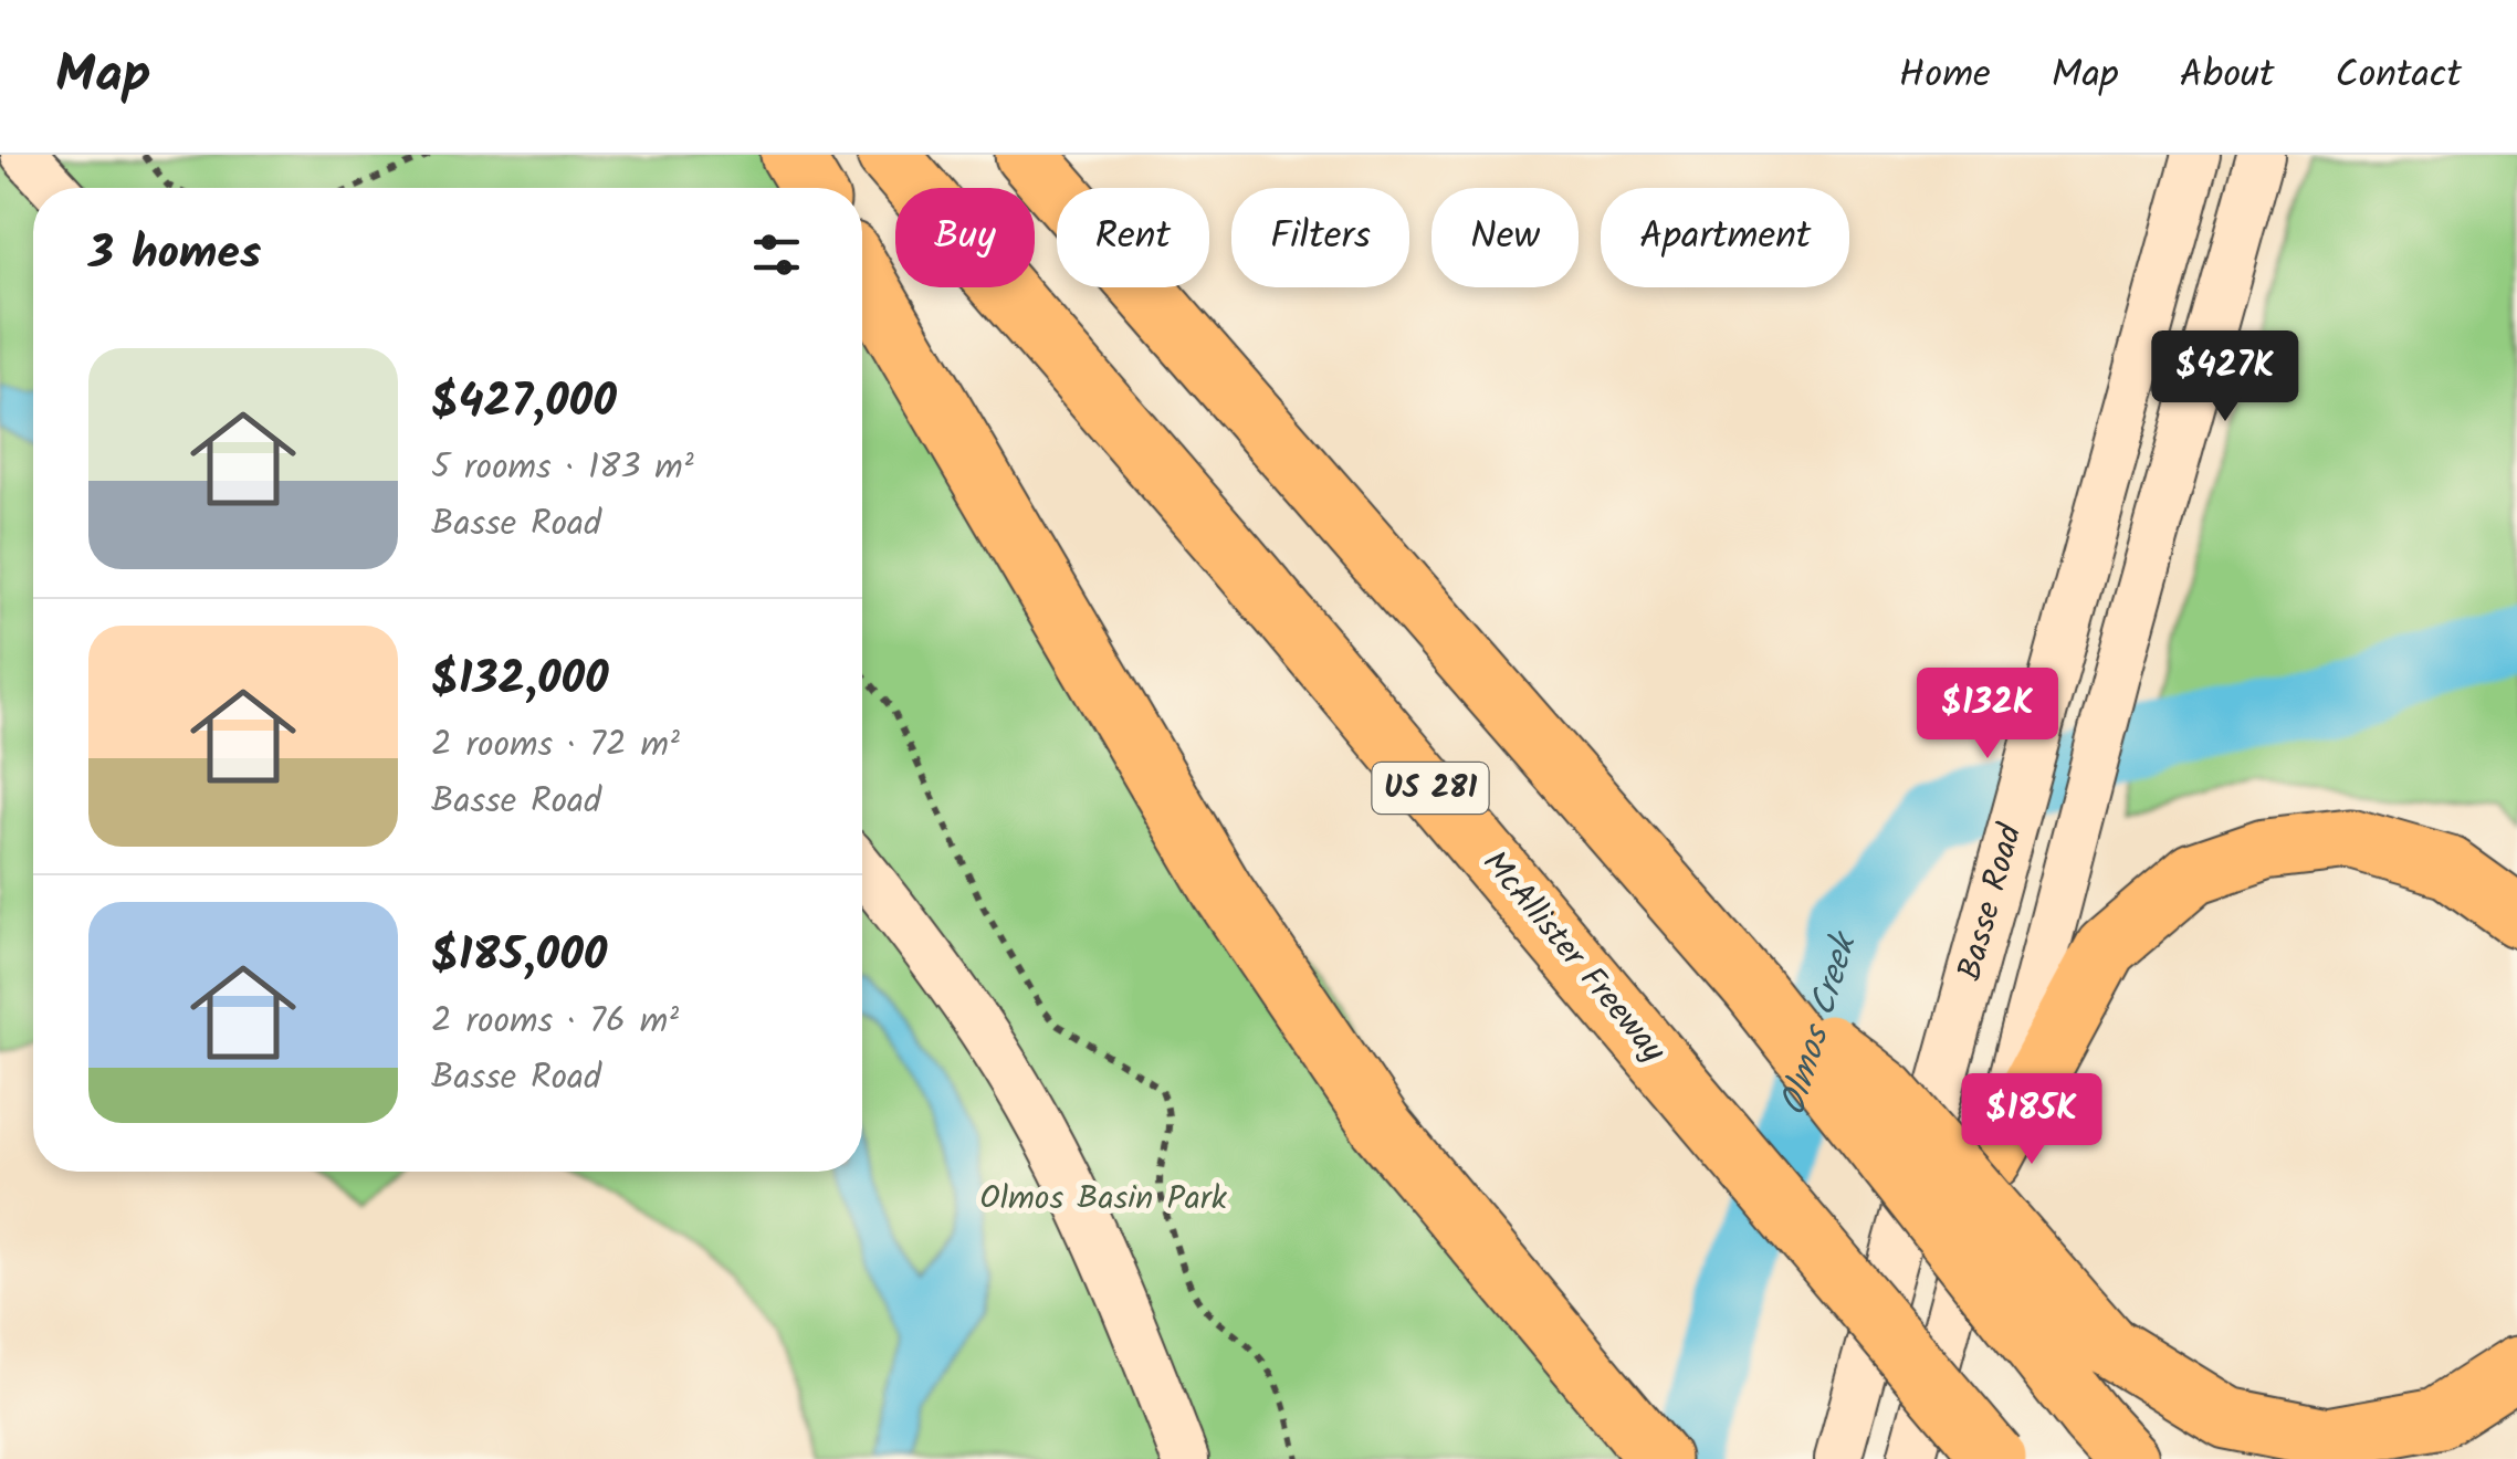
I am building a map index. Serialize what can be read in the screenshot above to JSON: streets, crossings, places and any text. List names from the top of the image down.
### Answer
{
  "streets": {
    "highway": ["US 281", "McAllister Freeway"],
    "main road": ["Basse Road"]
  },
  "water": ["Olmos Creek"],
  "parks": ["Olmos Basin Park"],
  "page": {
    "header": "Map",
    "nav": [
      "Home",
      "Map",
      "About",
      "Contact"
    ],
    "chip": [
      "Buy",
      "Rent",
      "Filters",
      "New",
      "Apartment"
    ],
    "heading": "3 homes",
    "list": [
      {
        "name": "$427,000",
        "note": "5 rooms · 183 m² · Basse Road"
      },
      {
        "name": "$132,000",
        "note": "2 rooms · 72 m² · Basse Road"
      },
      {
        "name": "$185,000",
        "note": "2 rooms · 76 m² · Basse Road"
      }
    ],
    "price": ["$427K", "$132K", "$185K"]
  }
}
